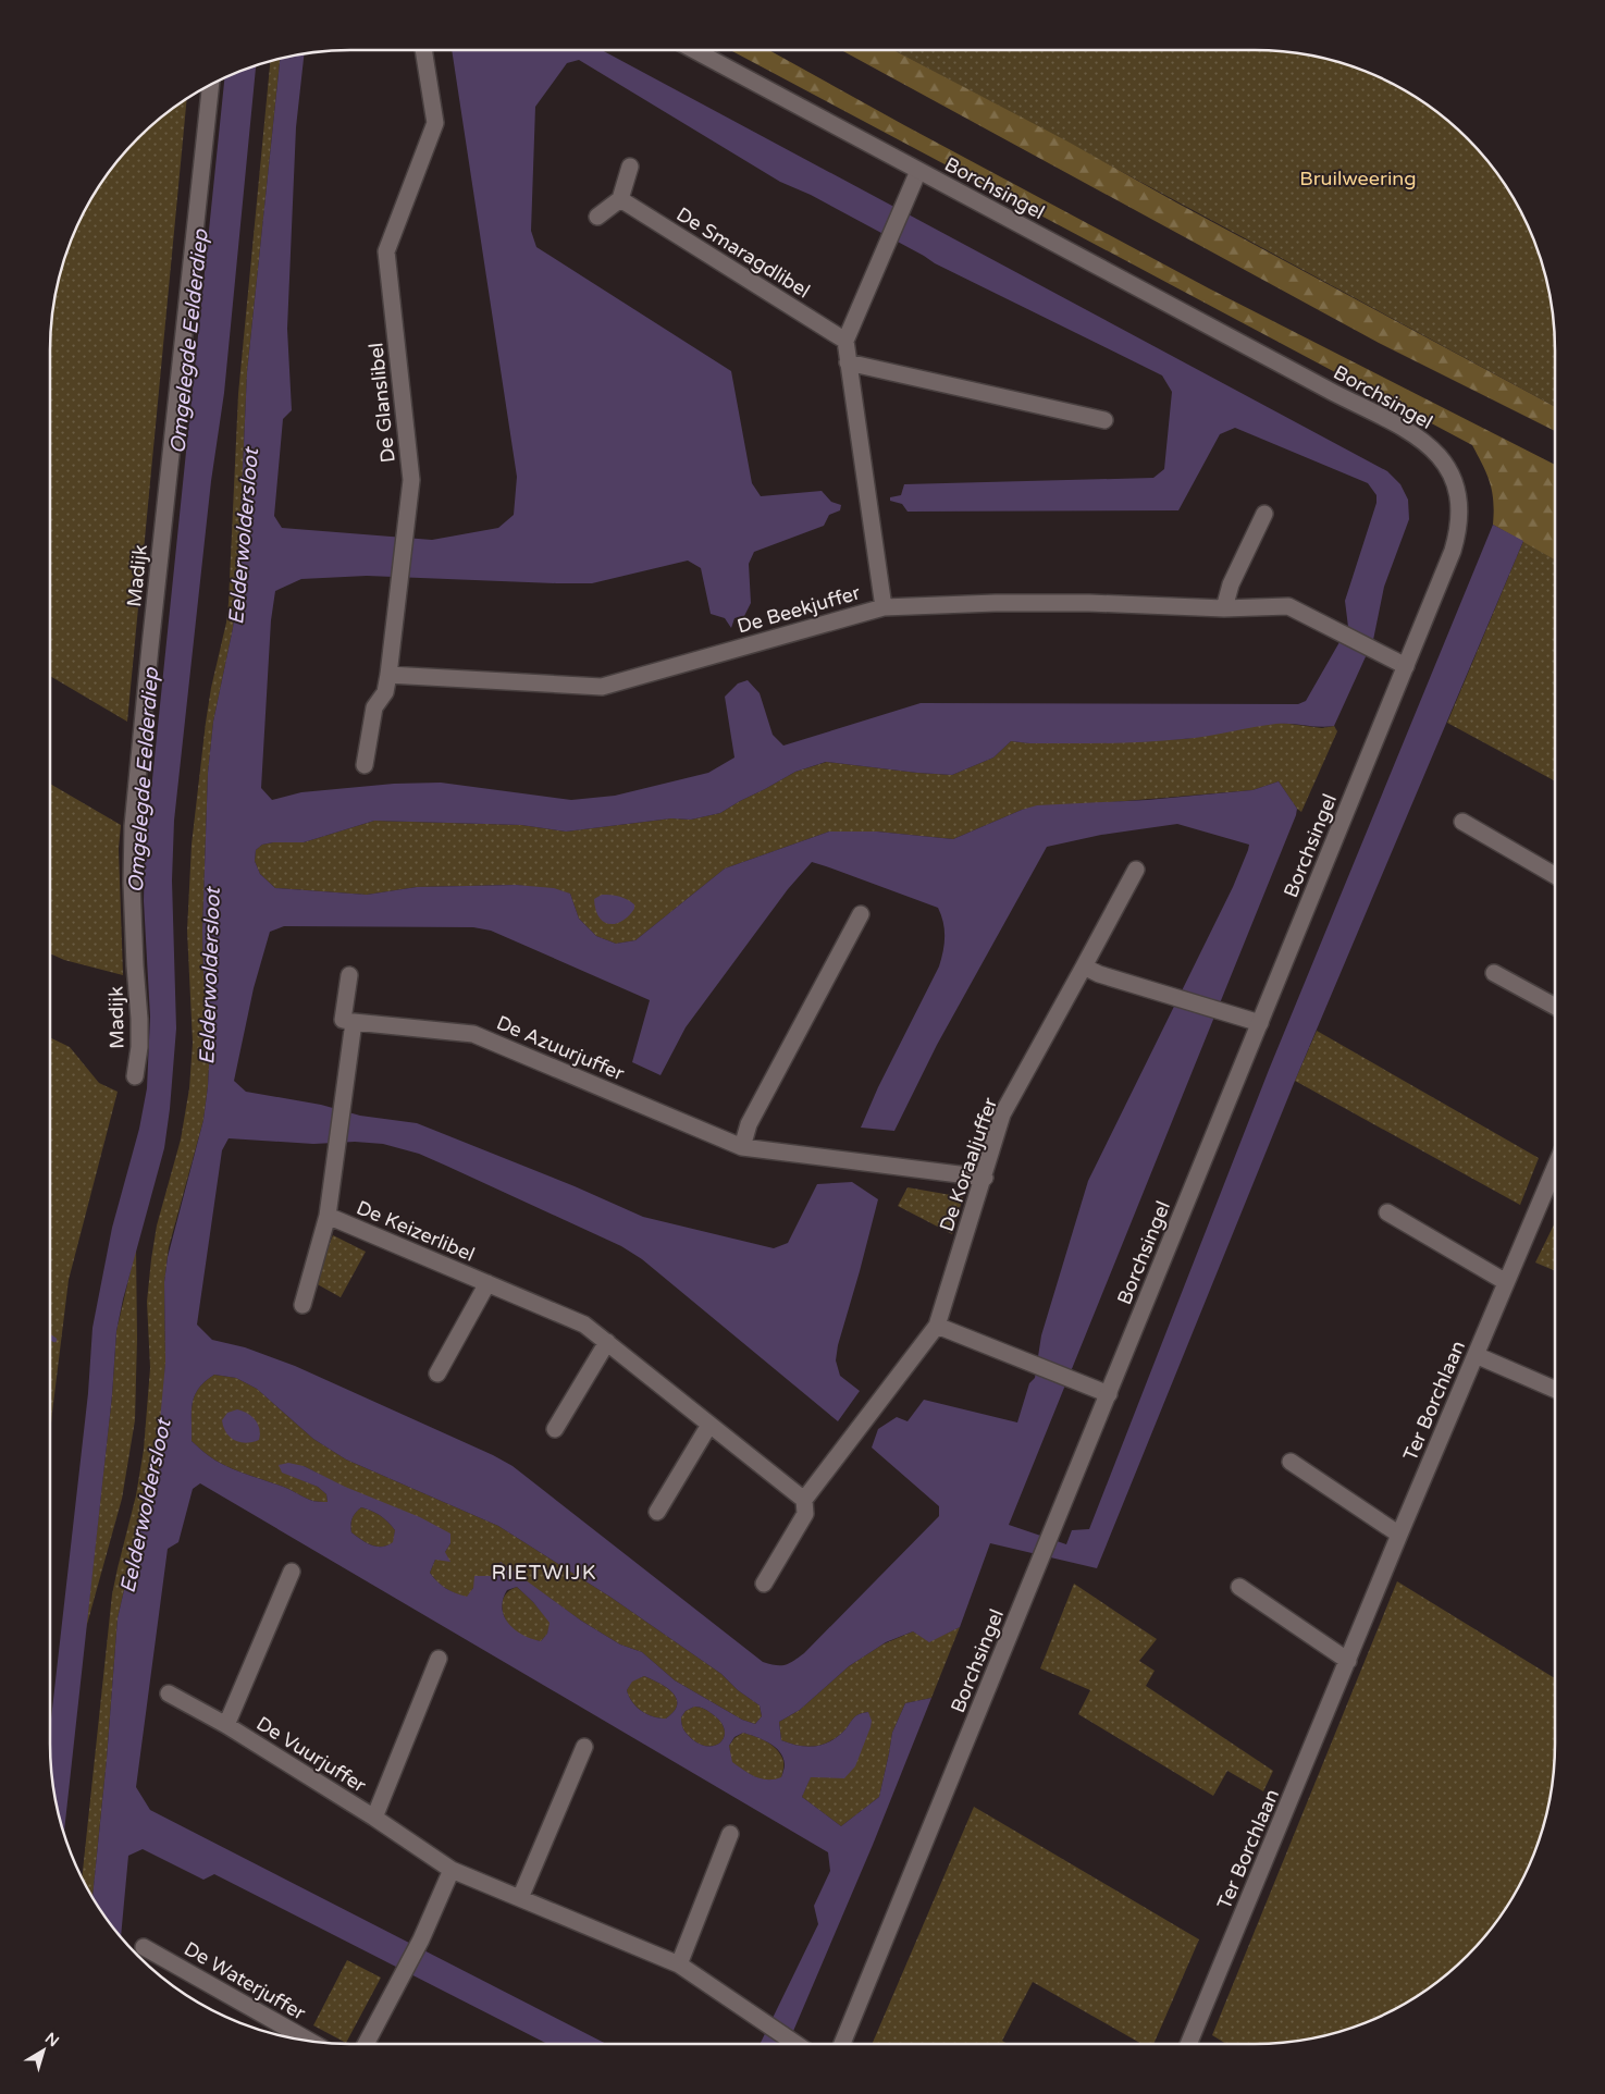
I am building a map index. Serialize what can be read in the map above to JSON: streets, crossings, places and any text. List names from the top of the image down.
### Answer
{
  "streets": {
    "street": [
      "Borchsingel",
      "De Smaragdlibel",
      "De Glanslibel",
      "Madijk",
      "De Beekjuffer",
      "De Azuurjuffer",
      "De Koraaljuffer",
      "De Keizerlibel",
      "Ter Borchlaan",
      "De Vuurjuffer",
      "De Waterjuffer"
    ]
  },
  "crossings": [
    ["Borchsingel", "De Beekjuffer"],
    ["De Glanslibel", "De Beekjuffer"],
    ["De Azuurjuffer", "De Koraaljuffer"],
    ["De Azuurjuffer", "De Keizerlibel"],
    ["De Koraaljuffer", "De Keizerlibel"]
  ],
  "districts": ["RIETWIJK"],
  "water": ["Omgelegde Eelderdiep", "Eelderwoldersloot"],
  "parks": ["Bruilweering"],
  "north": "top right"
}
